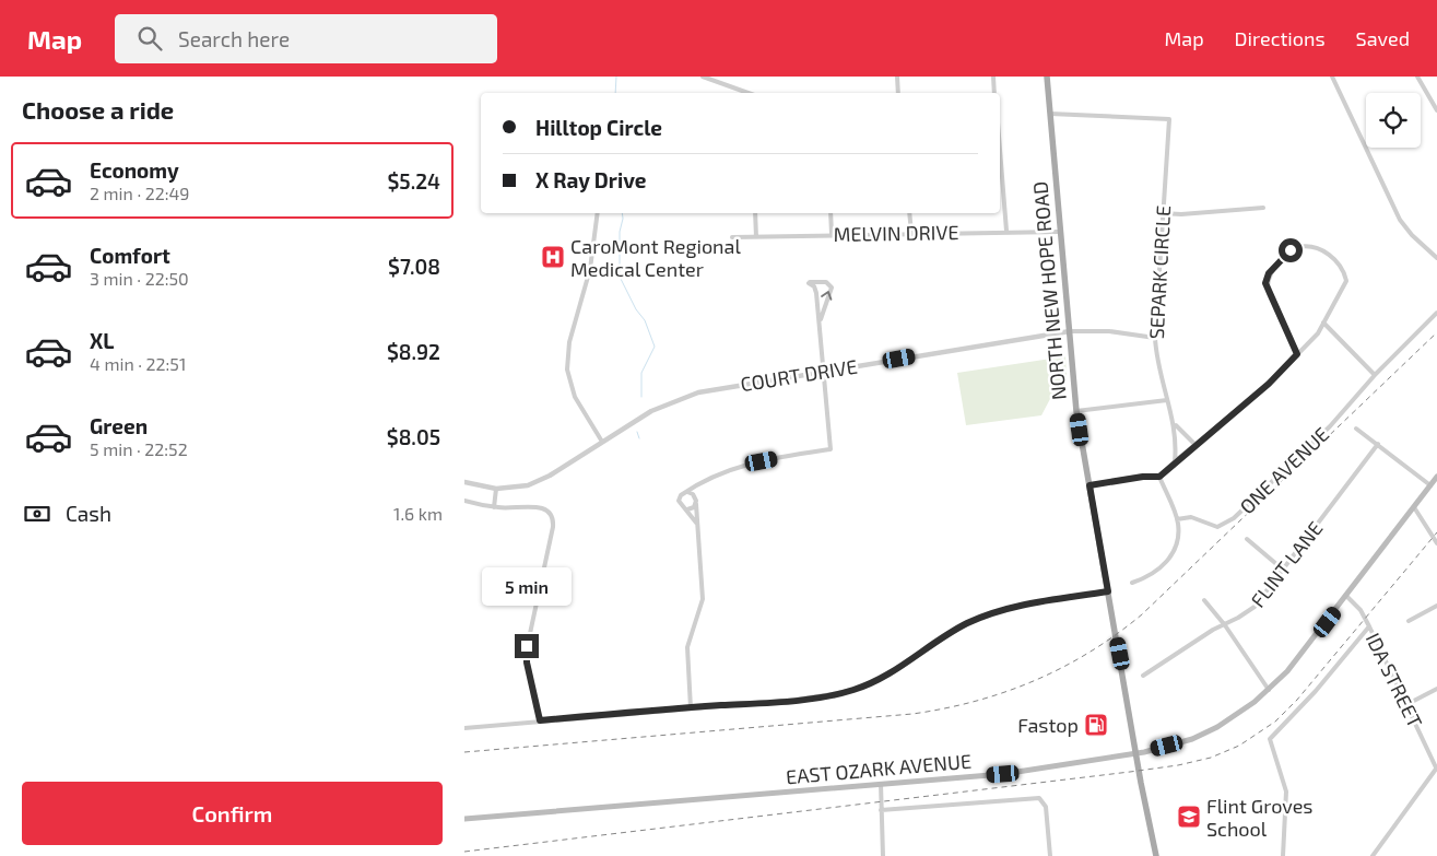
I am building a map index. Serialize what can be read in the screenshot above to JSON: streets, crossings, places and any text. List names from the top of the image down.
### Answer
{
  "streets": {
    "main road": ["NORTH NEW HOPE ROAD", "EAST OZARK AVENUE"],
    "street": [
      "MELVIN DRIVE",
      "SEPARK CIRCLE",
      "COURT DRIVE",
      "ONE AVENUE",
      "FLINT LANE",
      "IDA STREET"
    ]
  },
  "crossings": [
    ["MELVIN DRIVE", "NORTH NEW HOPE ROAD"],
    ["SEPARK CIRCLE", "NORTH NEW HOPE ROAD"],
    ["SEPARK CIRCLE", "COURT DRIVE"],
    ["NORTH NEW HOPE ROAD", "COURT DRIVE"],
    ["NORTH NEW HOPE ROAD", "EAST OZARK AVENUE"],
    ["IDA STREET", "EAST OZARK AVENUE"]
  ],
  "places": {
    "hospital": ["CaroMont Regional Medical Center"],
    "fuel station": ["Fastop"],
    "school or university": ["Flint Groves School"]
  },
  "page": {
    "header": "Map",
    "search": "Search here",
    "nav": ["Map", "Directions", "Saved"],
    "heading": "Choose a ride",
    "banner": ["Hilltop Circle", "X Ray Drive"],
    "list": [
      {
        "name": "Economy",
        "note": "2 min · 22:49",
        "value": "$5.24"
      },
      {
        "name": "Comfort",
        "note": "3 min · 22:50",
        "value": "$7.08"
      },
      {
        "name": "XL",
        "note": "4 min · 22:51",
        "value": "$8.92"
      },
      {
        "name": "Green",
        "note": "5 min · 22:52",
        "value": "$8.05"
      }
    ],
    "pay": ["Cash", "1.6 km"],
    "bubble": "5 min",
    "buttons": "Confirm"
  }
}
